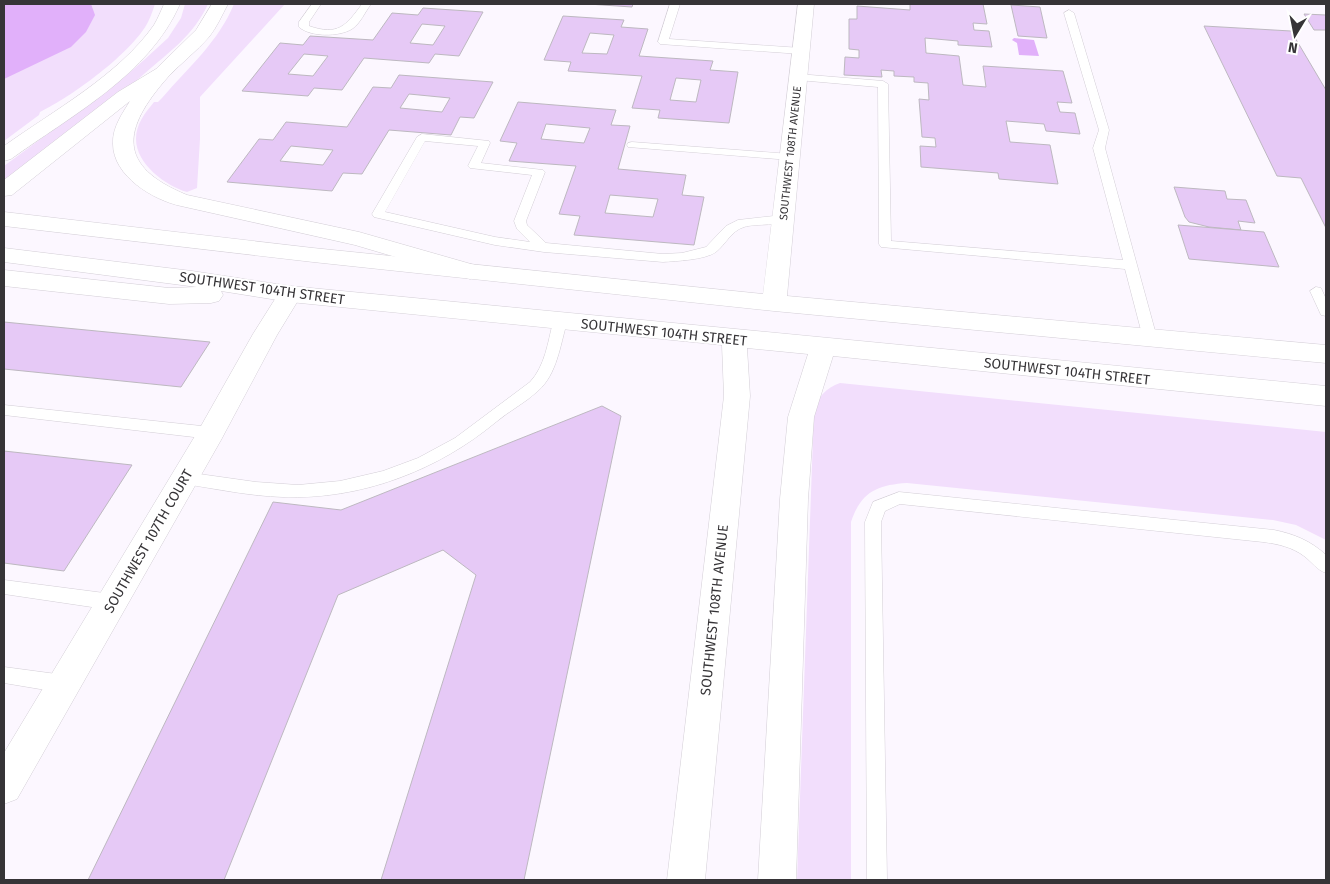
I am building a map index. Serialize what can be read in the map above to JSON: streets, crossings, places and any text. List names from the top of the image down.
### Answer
{
  "streets": {
    "main road": ["SOUTHWEST 108TH AVENUE", "SOUTHWEST 104TH STREET", "SOUTHWEST 107TH COURT"]
  },
  "crossings": [
    ["SOUTHWEST 108TH AVENUE", "SOUTHWEST 104TH STREET"],
    ["SOUTHWEST 104TH STREET", "SOUTHWEST 107TH COURT"]
  ],
  "north": "bottom"
}
